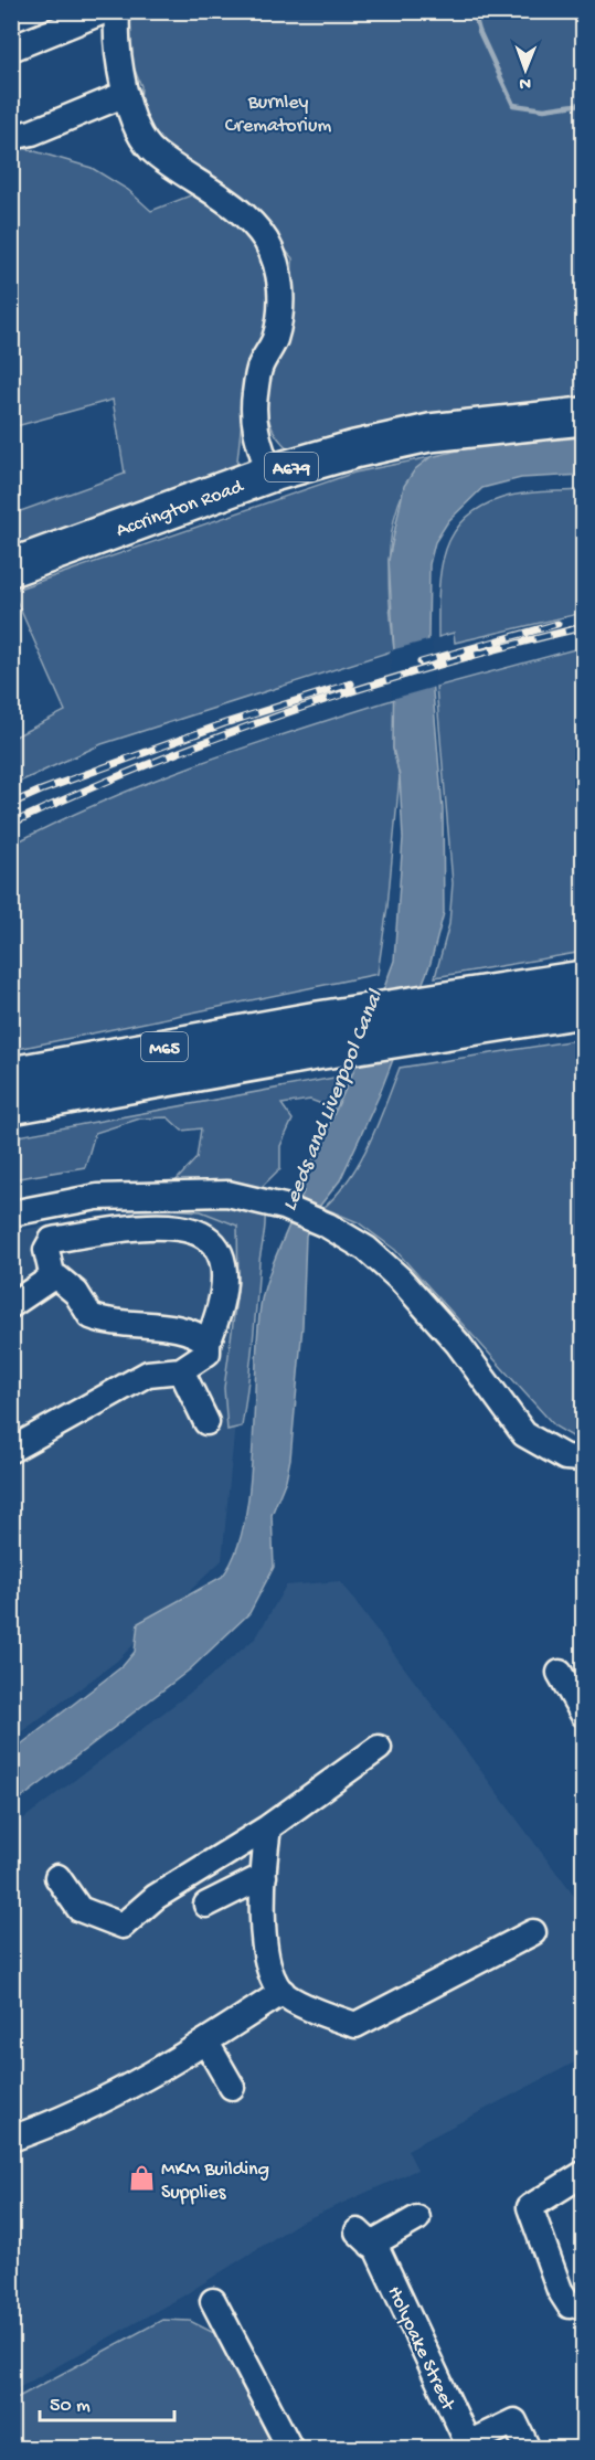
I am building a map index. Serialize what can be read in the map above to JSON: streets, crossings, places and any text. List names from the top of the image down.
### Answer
{
  "streets": {
    "highway": ["A679", "Accrington Road", "M65"],
    "street": ["Holyoake Street"]
  },
  "water": ["Leeds and Liverpool Canal"],
  "parks": ["Burnley Crematorium"],
  "places": {
    "shop": ["MKM Building Supplies"]
  },
  "scale_bar": "50 m",
  "north": "bottom"
}
